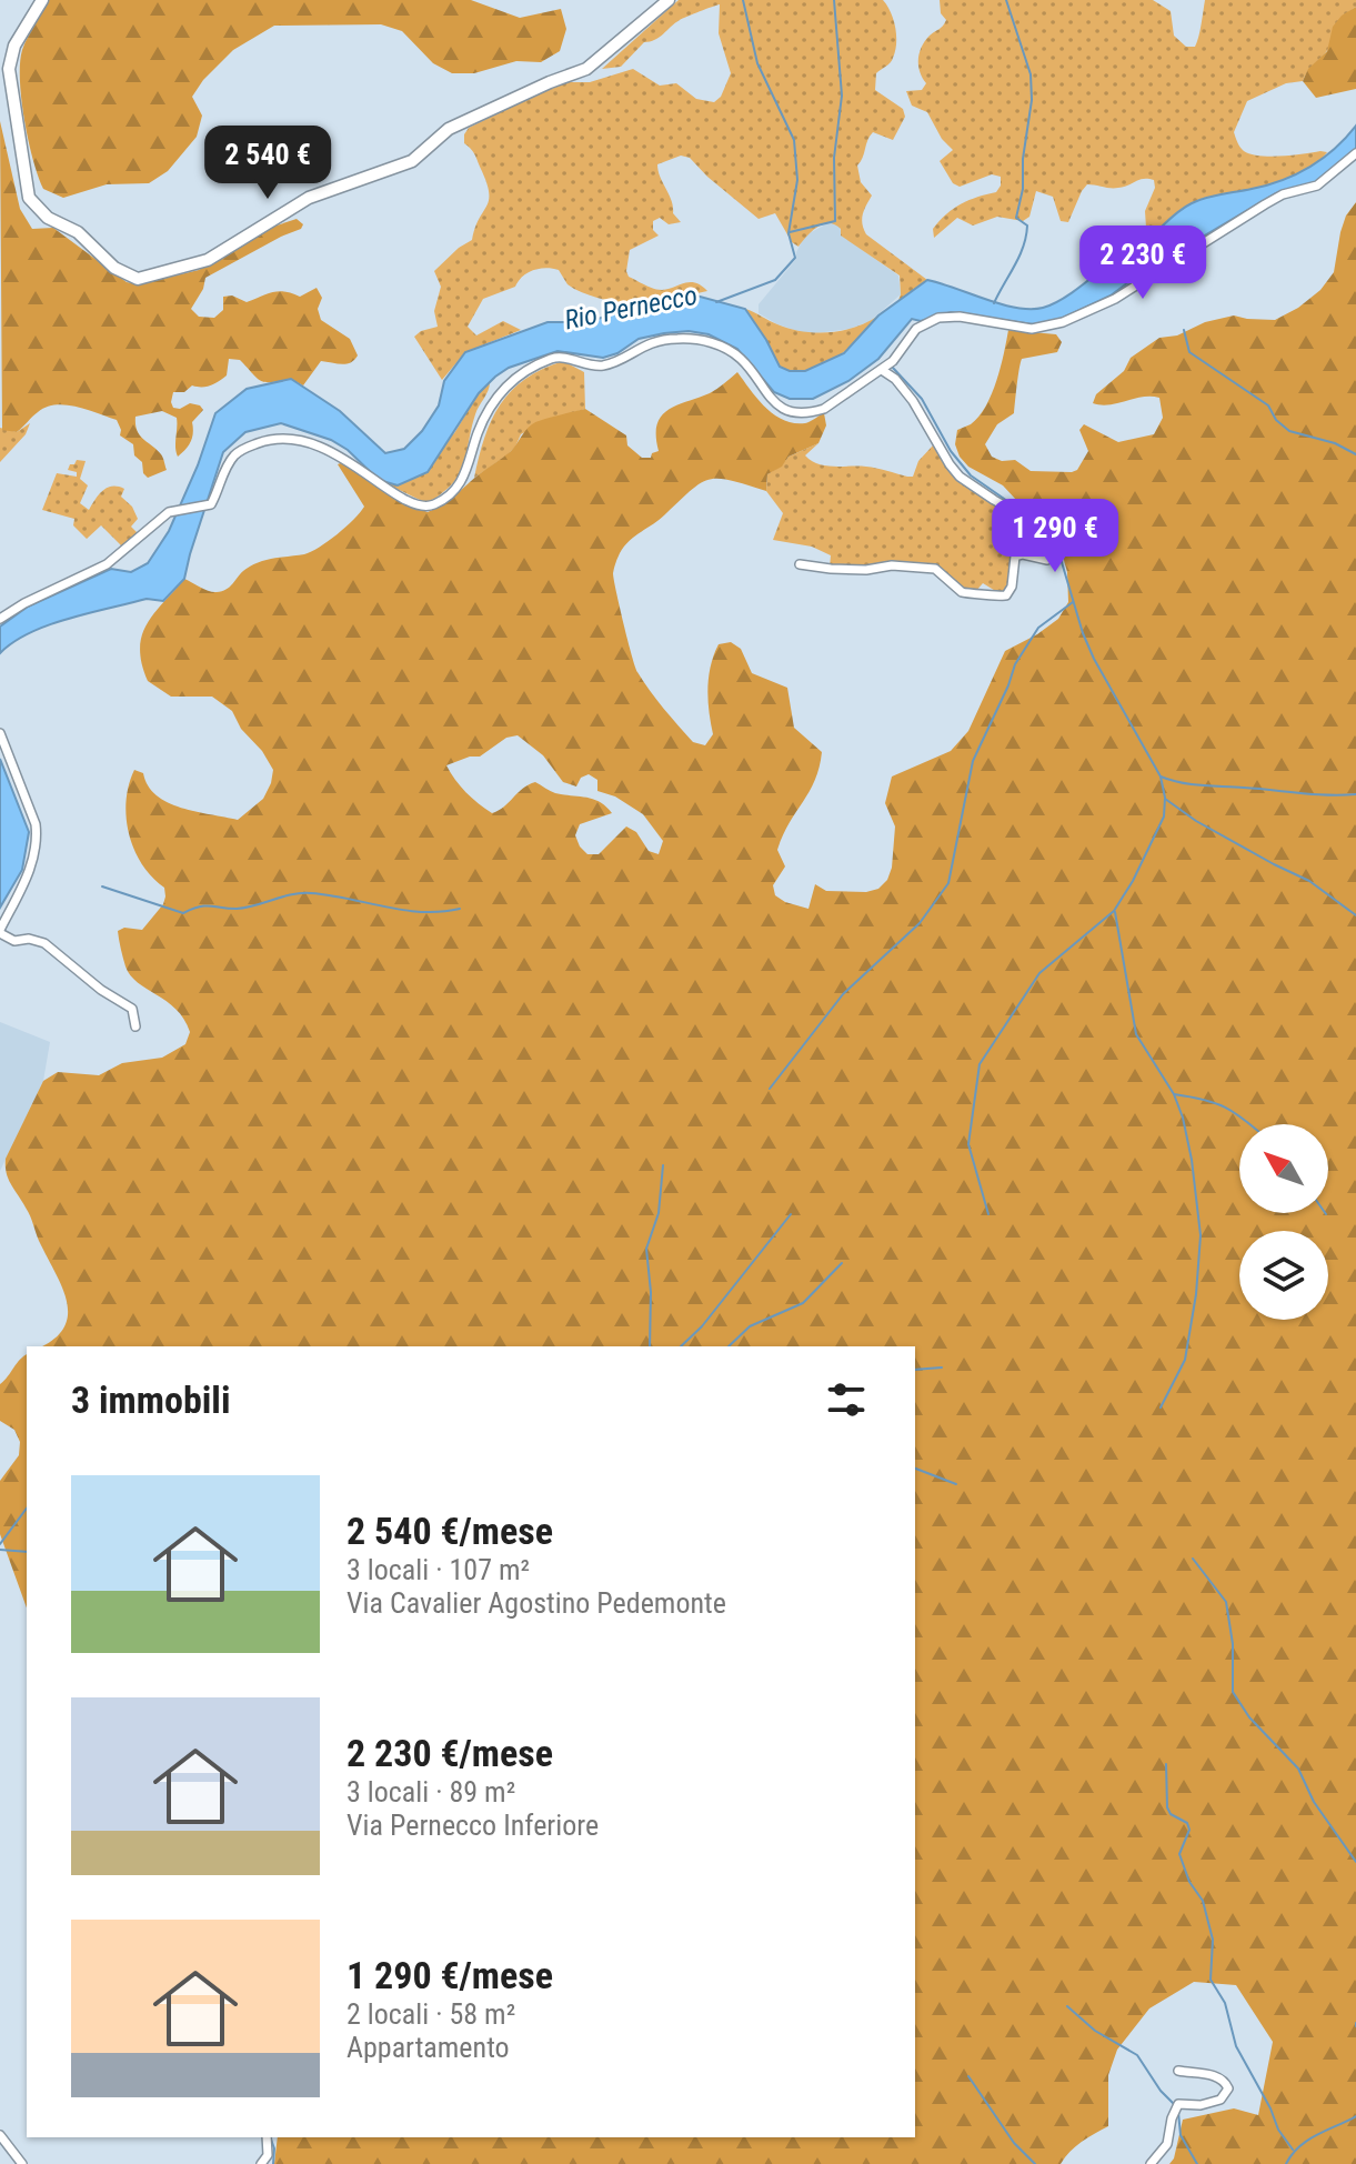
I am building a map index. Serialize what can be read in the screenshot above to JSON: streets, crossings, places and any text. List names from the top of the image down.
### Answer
{
  "water": ["Rio Pernecco"],
  "north": "top left",
  "page": {
    "price": ["2 540 €", "2 230 €", "1 290 €"],
    "heading": "3 immobili",
    "list": [
      {
        "name": "2 540 €/mese",
        "note": "3 locali · 107 m² · Via Cavalier Agostino Pedemonte"
      },
      {
        "name": "2 230 €/mese",
        "note": "3 locali · 89 m² · Via Pernecco Inferiore"
      },
      {
        "name": "1 290 €/mese",
        "note": "2 locali · 58 m² · Appartamento"
      }
    ]
  }
}
